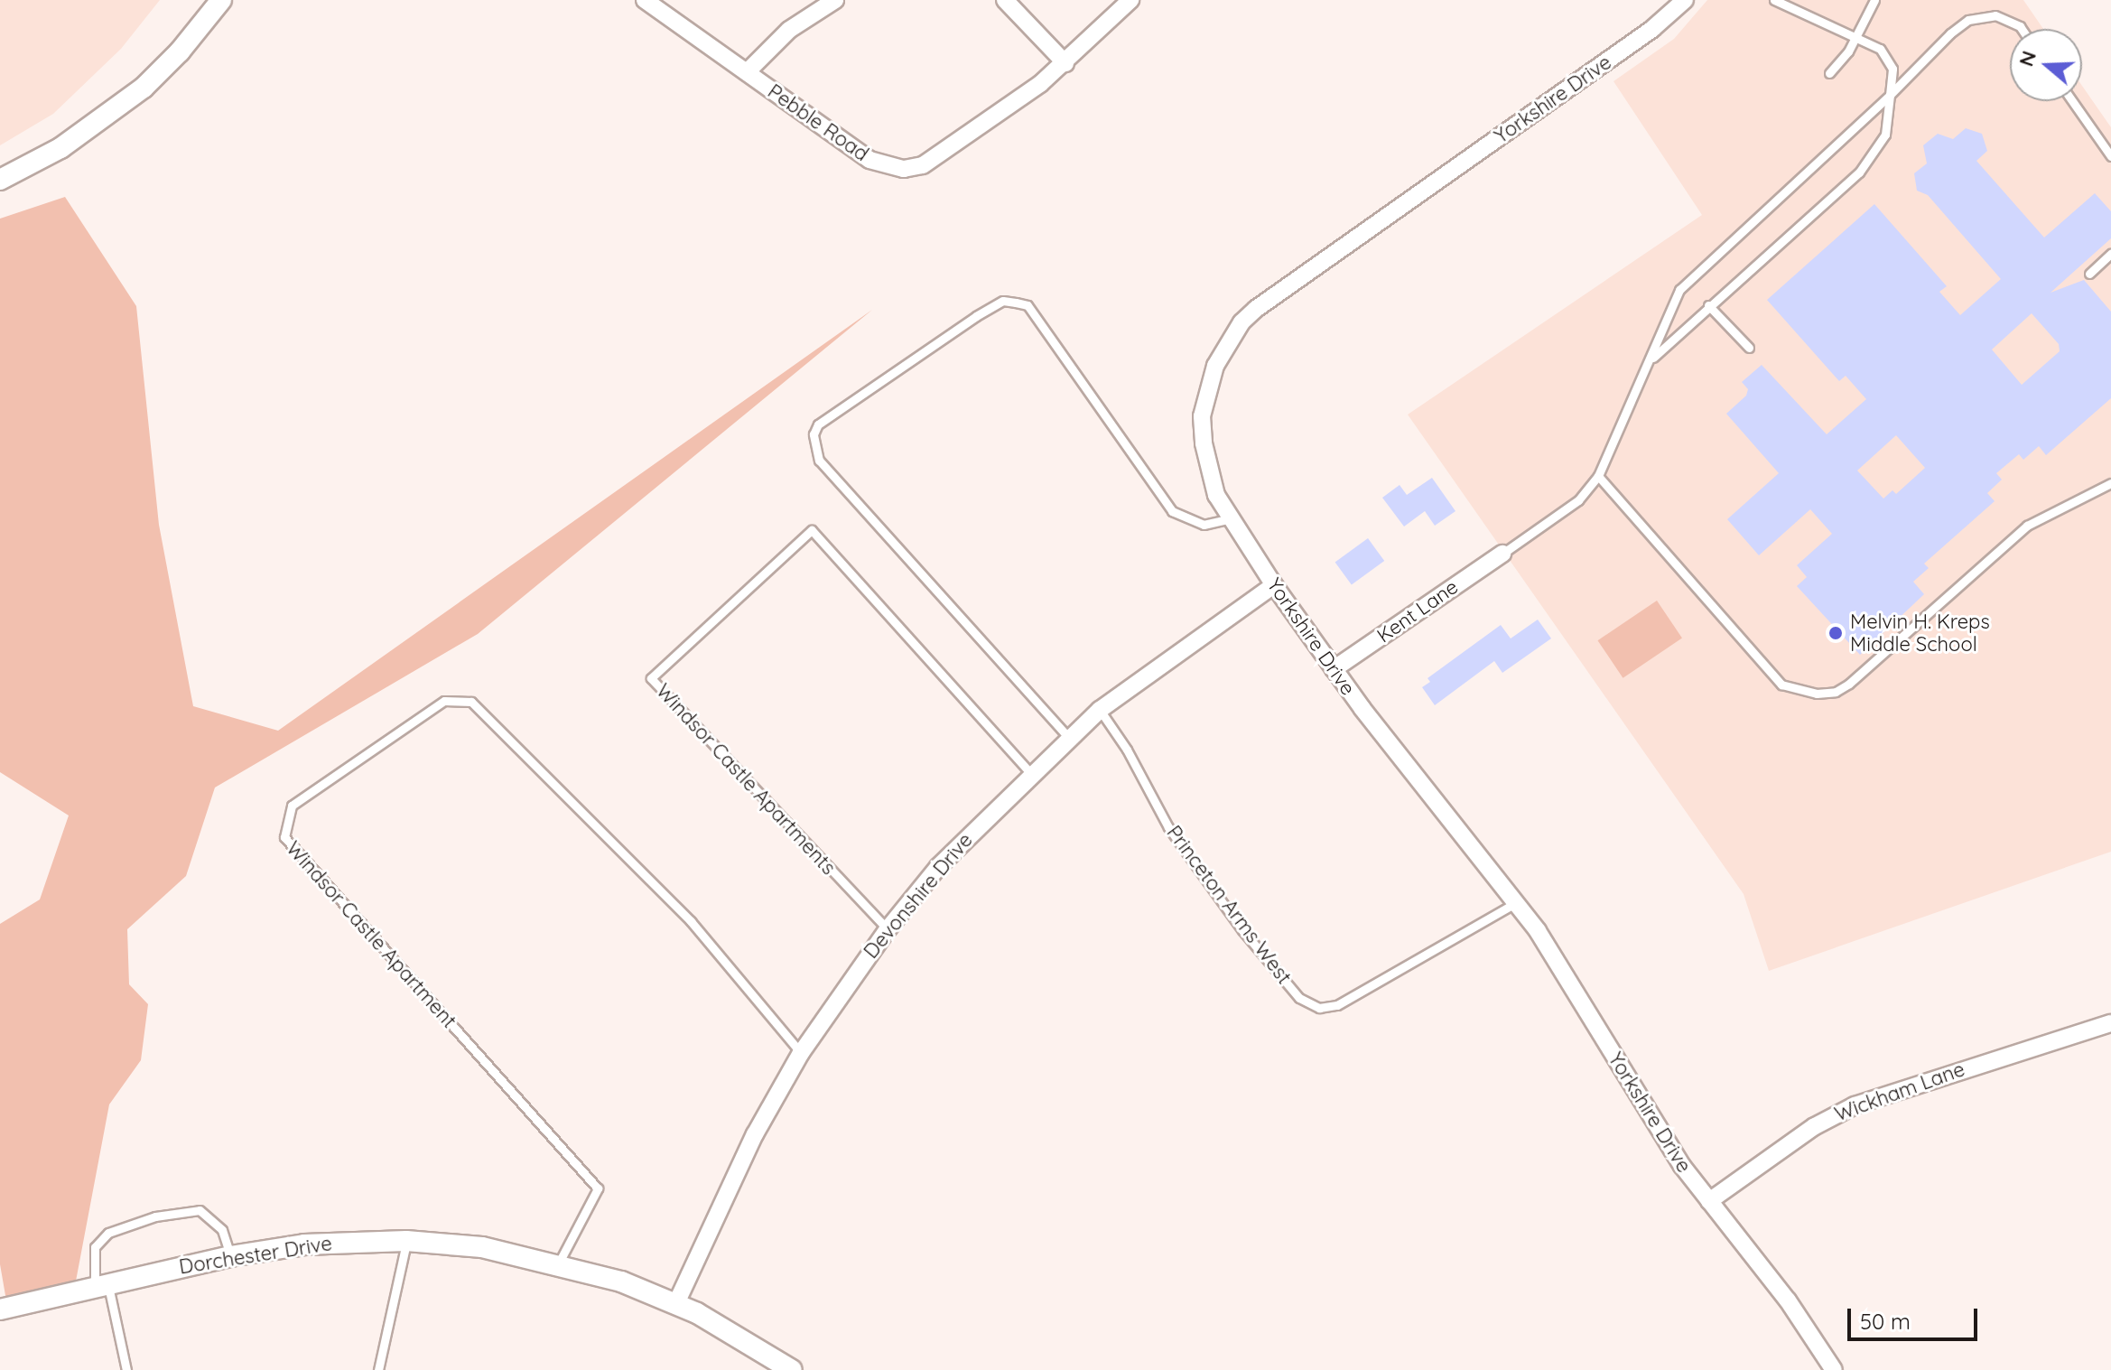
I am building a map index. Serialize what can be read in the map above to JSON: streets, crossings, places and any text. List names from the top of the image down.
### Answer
{
  "streets": {
    "street": [
      "Yorkshire Drive",
      "Pebble Road",
      "Kent Lane",
      "Devonshire Drive",
      "Wickham Lane",
      "Dorchester Drive"
    ],
    "lane": ["Windsor Castle Apartments", "Princeton Arms West", "Windsor Castle Apartment"]
  },
  "crossings": [
    ["Yorkshire Drive", "Kent Lane"],
    ["Yorkshire Drive", "Devonshire Drive"],
    ["Yorkshire Drive", "Princeton Arms West"],
    ["Yorkshire Drive", "Wickham Lane"],
    ["Windsor Castle Apartments", "Devonshire Drive"],
    ["Devonshire Drive", "Princeton Arms West"],
    ["Devonshire Drive", "Windsor Castle Apartment"],
    ["Devonshire Drive", "Dorchester Drive"],
    ["Windsor Castle Apartment", "Dorchester Drive"]
  ],
  "places": ["Melvin H. Kreps Middle School"],
  "scale_bar": "50 m",
  "north": "left"
}
